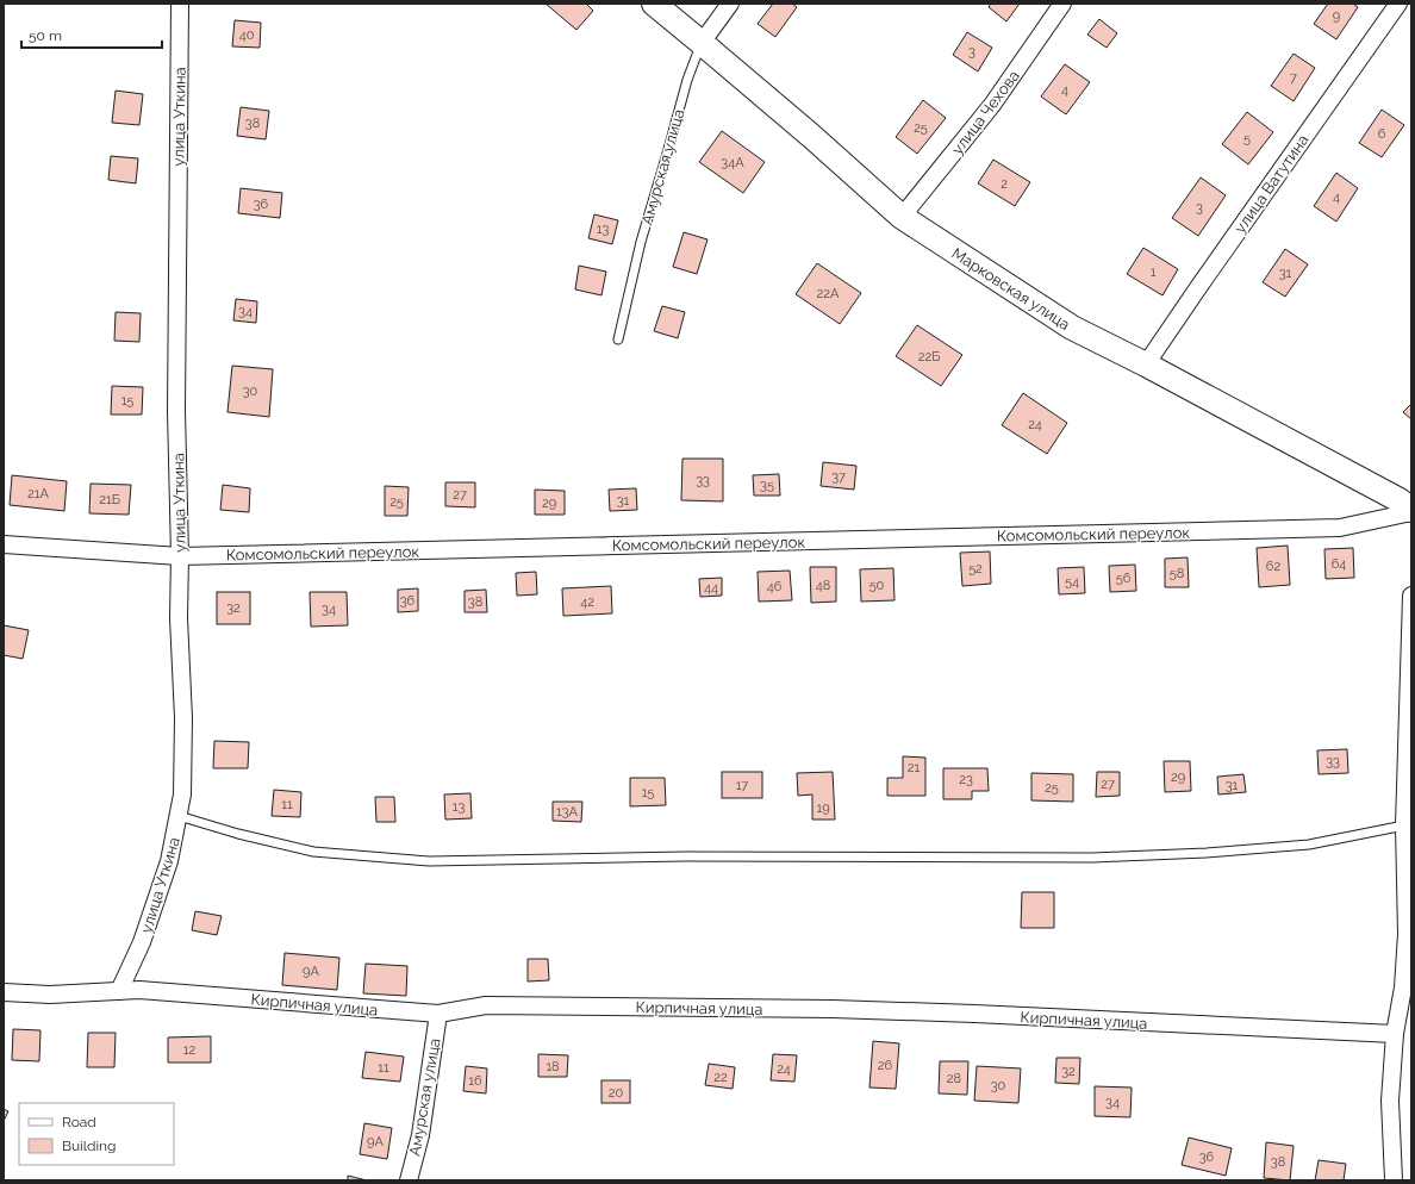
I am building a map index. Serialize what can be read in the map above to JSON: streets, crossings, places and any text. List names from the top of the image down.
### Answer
{
  "streets": {
    "main road": ["Марковская улица"],
    "street": [
      "улица Чехова",
      "улица Уткина",
      "Амурская улица",
      "улица Ватутина",
      "Комсомольский переулок",
      "Кирпичная улица"
    ]
  },
  "crossings": [
    ["улица Чехова", "Марковская улица"],
    ["улица Уткина", "Комсомольский переулок"],
    ["улица Уткина", "Кирпичная улица"],
    ["Амурская улица", "Марковская улица"],
    ["Амурская улица", "Кирпичная улица"],
    ["улица Ватутина", "Марковская улица"],
    ["Марковская улица", "Комсомольский переулок"]
  ],
  "house_numbers": [
    "9",
    "40",
    "3",
    "7",
    "4",
    "38",
    "25",
    "6",
    "5",
    "34А",
    "2",
    "4",
    "36",
    "3",
    "13",
    "1",
    "31",
    "22А",
    "34",
    "22Б",
    "30",
    "15",
    "24",
    "37",
    "33",
    "35",
    "21А",
    "27",
    "21Б",
    "31",
    "25",
    "29",
    "64",
    "62",
    "52",
    "58",
    "56",
    "54",
    "48",
    "50",
    "46",
    "44",
    "36",
    "38",
    "42",
    "32",
    "34",
    "33",
    "21",
    "29",
    "23",
    "27",
    "17",
    "31",
    "25",
    "15",
    "11",
    "13",
    "19",
    "13А",
    "9А",
    "12",
    "26",
    "18",
    "11",
    "24",
    "32",
    "22",
    "28",
    "16",
    "30",
    "20",
    "34",
    "9А",
    "36",
    "38"
  ],
  "legend": ["Road", "Building"],
  "scale_bar": "50 m"
}
